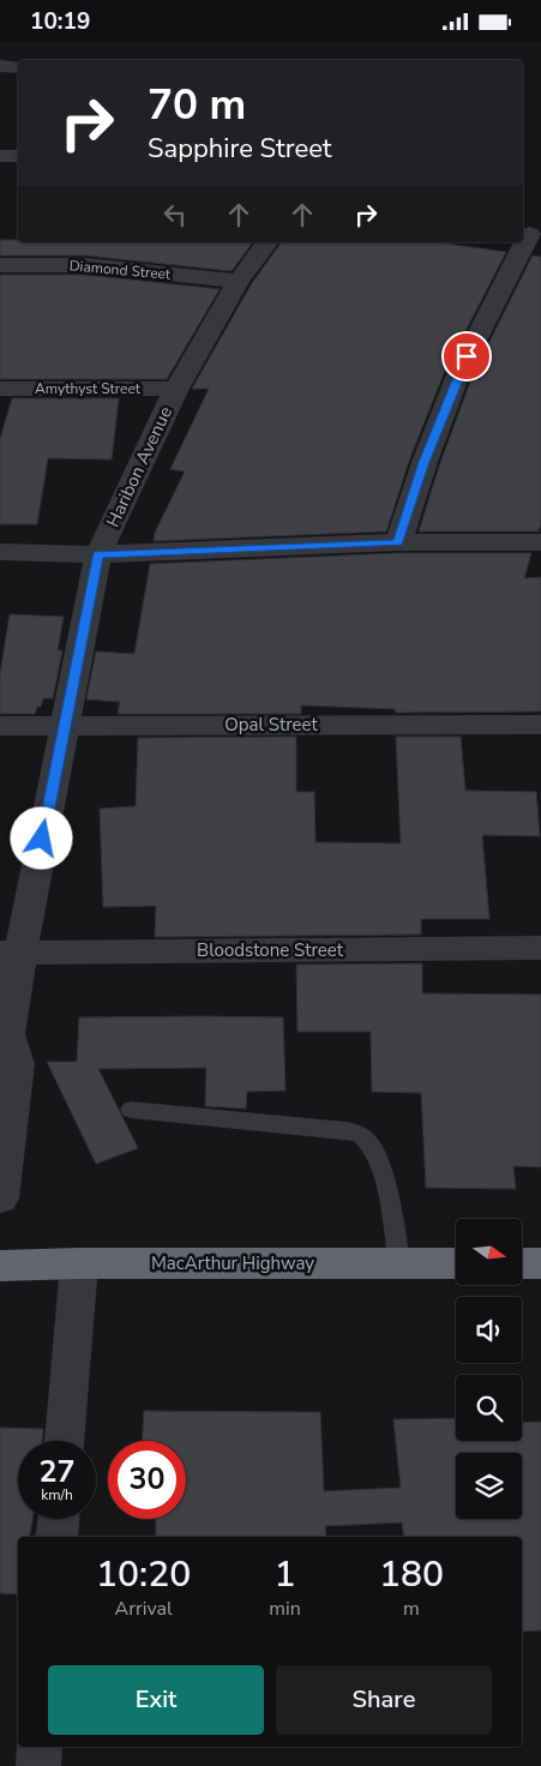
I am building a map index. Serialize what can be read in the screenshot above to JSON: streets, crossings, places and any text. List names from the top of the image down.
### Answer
{
  "streets": {
    "highway": ["MacArthur Highway"],
    "street": [
      "Diamond Street",
      "Amythyst Street",
      "Haribon Avenue",
      "Opal Street",
      "Bloodstone Street"
    ]
  },
  "crossings": [
    ["Diamond Street", "Haribon Avenue"],
    ["Amythyst Street", "Haribon Avenue"],
    ["Haribon Avenue", "Opal Street"],
    ["Haribon Avenue", "Bloodstone Street"]
  ],
  "north": "right",
  "page": {
    "status": "10:19",
    "turn": ["70 m", "Sapphire Street"],
    "speed": "27 km/h",
    "limit": "30",
    "eta": [
      "10:20",
      "Arrival",
      "1",
      "min",
      "180",
      "m"
    ],
    "buttons": ["Exit", "Share"]
  }
}
